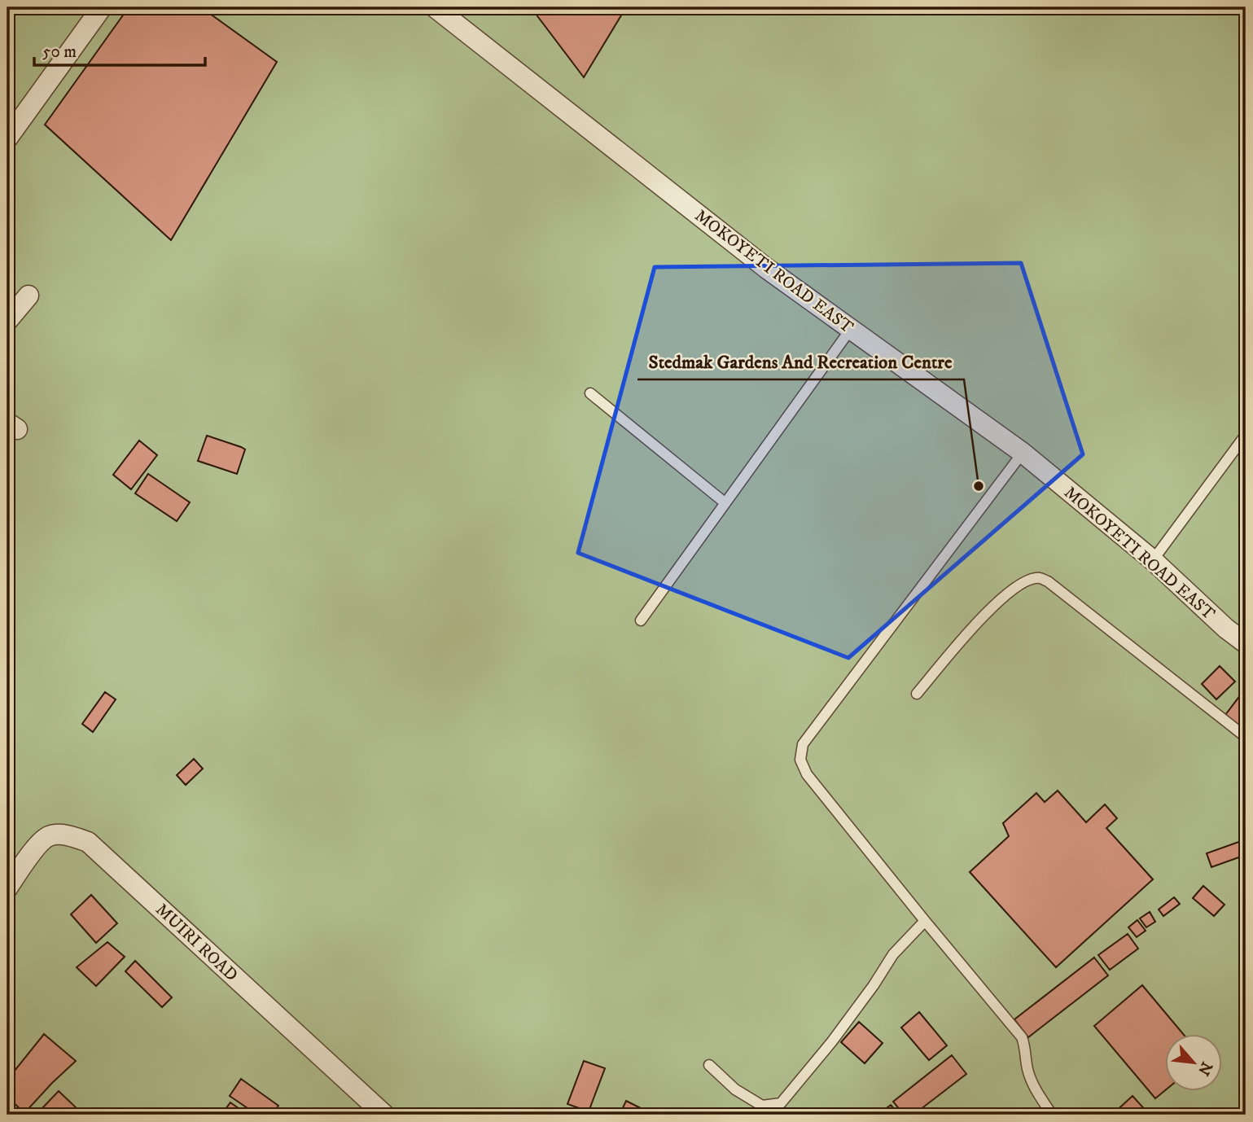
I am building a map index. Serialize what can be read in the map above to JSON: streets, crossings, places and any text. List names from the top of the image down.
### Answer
{
  "streets": {
    "street": ["MOKOYETI ROAD EAST", "MUIRI ROAD"]
  },
  "places": ["Stedmak Gardens And Recreation Centre"],
  "scale_bar": "50 m",
  "north": "bottom right"
}
